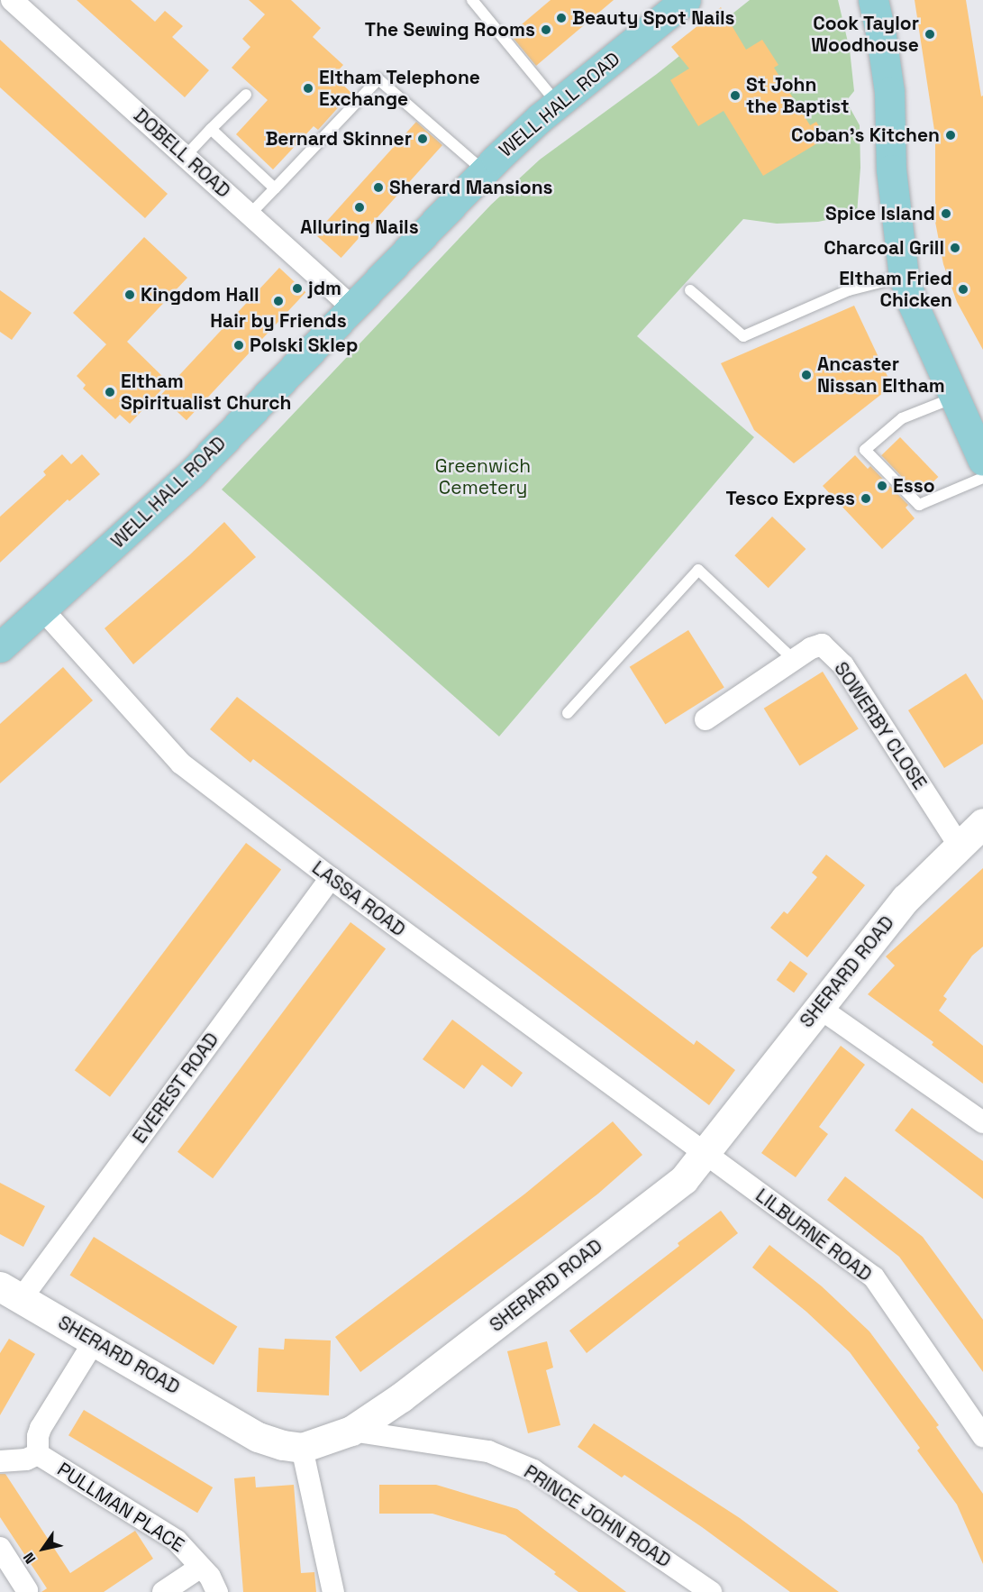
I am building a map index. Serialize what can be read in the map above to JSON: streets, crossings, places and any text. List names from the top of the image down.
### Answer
{
  "streets": {
    "main road": ["WELL HALL ROAD"],
    "street": [
      "DOBELL ROAD",
      "SOWERBY CLOSE",
      "LASSA ROAD",
      "SHERARD ROAD",
      "EVEREST ROAD",
      "LILBURNE ROAD",
      "PULLMAN PLACE",
      "PRINCE JOHN ROAD"
    ]
  },
  "crossings": [
    ["WELL HALL ROAD", "DOBELL ROAD"],
    ["WELL HALL ROAD", "LASSA ROAD"],
    ["SOWERBY CLOSE", "SHERARD ROAD"],
    ["LASSA ROAD", "SHERARD ROAD"],
    ["LASSA ROAD", "EVEREST ROAD"],
    ["LASSA ROAD", "LILBURNE ROAD"],
    ["SHERARD ROAD", "EVEREST ROAD"],
    ["SHERARD ROAD", "LILBURNE ROAD"],
    ["SHERARD ROAD", "PULLMAN PLACE"],
    ["SHERARD ROAD", "PRINCE JOHN ROAD"]
  ],
  "parks": ["Greenwich Cemetery"],
  "places": [
    "Beauty Spot Nails",
    "The Sewing Rooms",
    "Cook Taylor Woodhouse",
    "Eltham Telephone Exchange",
    "St John the Baptist",
    "Coban's Kitchen",
    "Bernard Skinner",
    "Sherard Mansions",
    "Alluring Nails",
    "Spice Island",
    "Charcoal Grill",
    "jdm",
    "Eltham Fried Chicken",
    "Kingdom Hall",
    "Hair by Friends",
    "Polski Sklep",
    "Ancaster Nissan Eltham",
    "Eltham Spiritualist Church",
    "Esso",
    "Tesco Express"
  ],
  "north": "bottom left"
}
